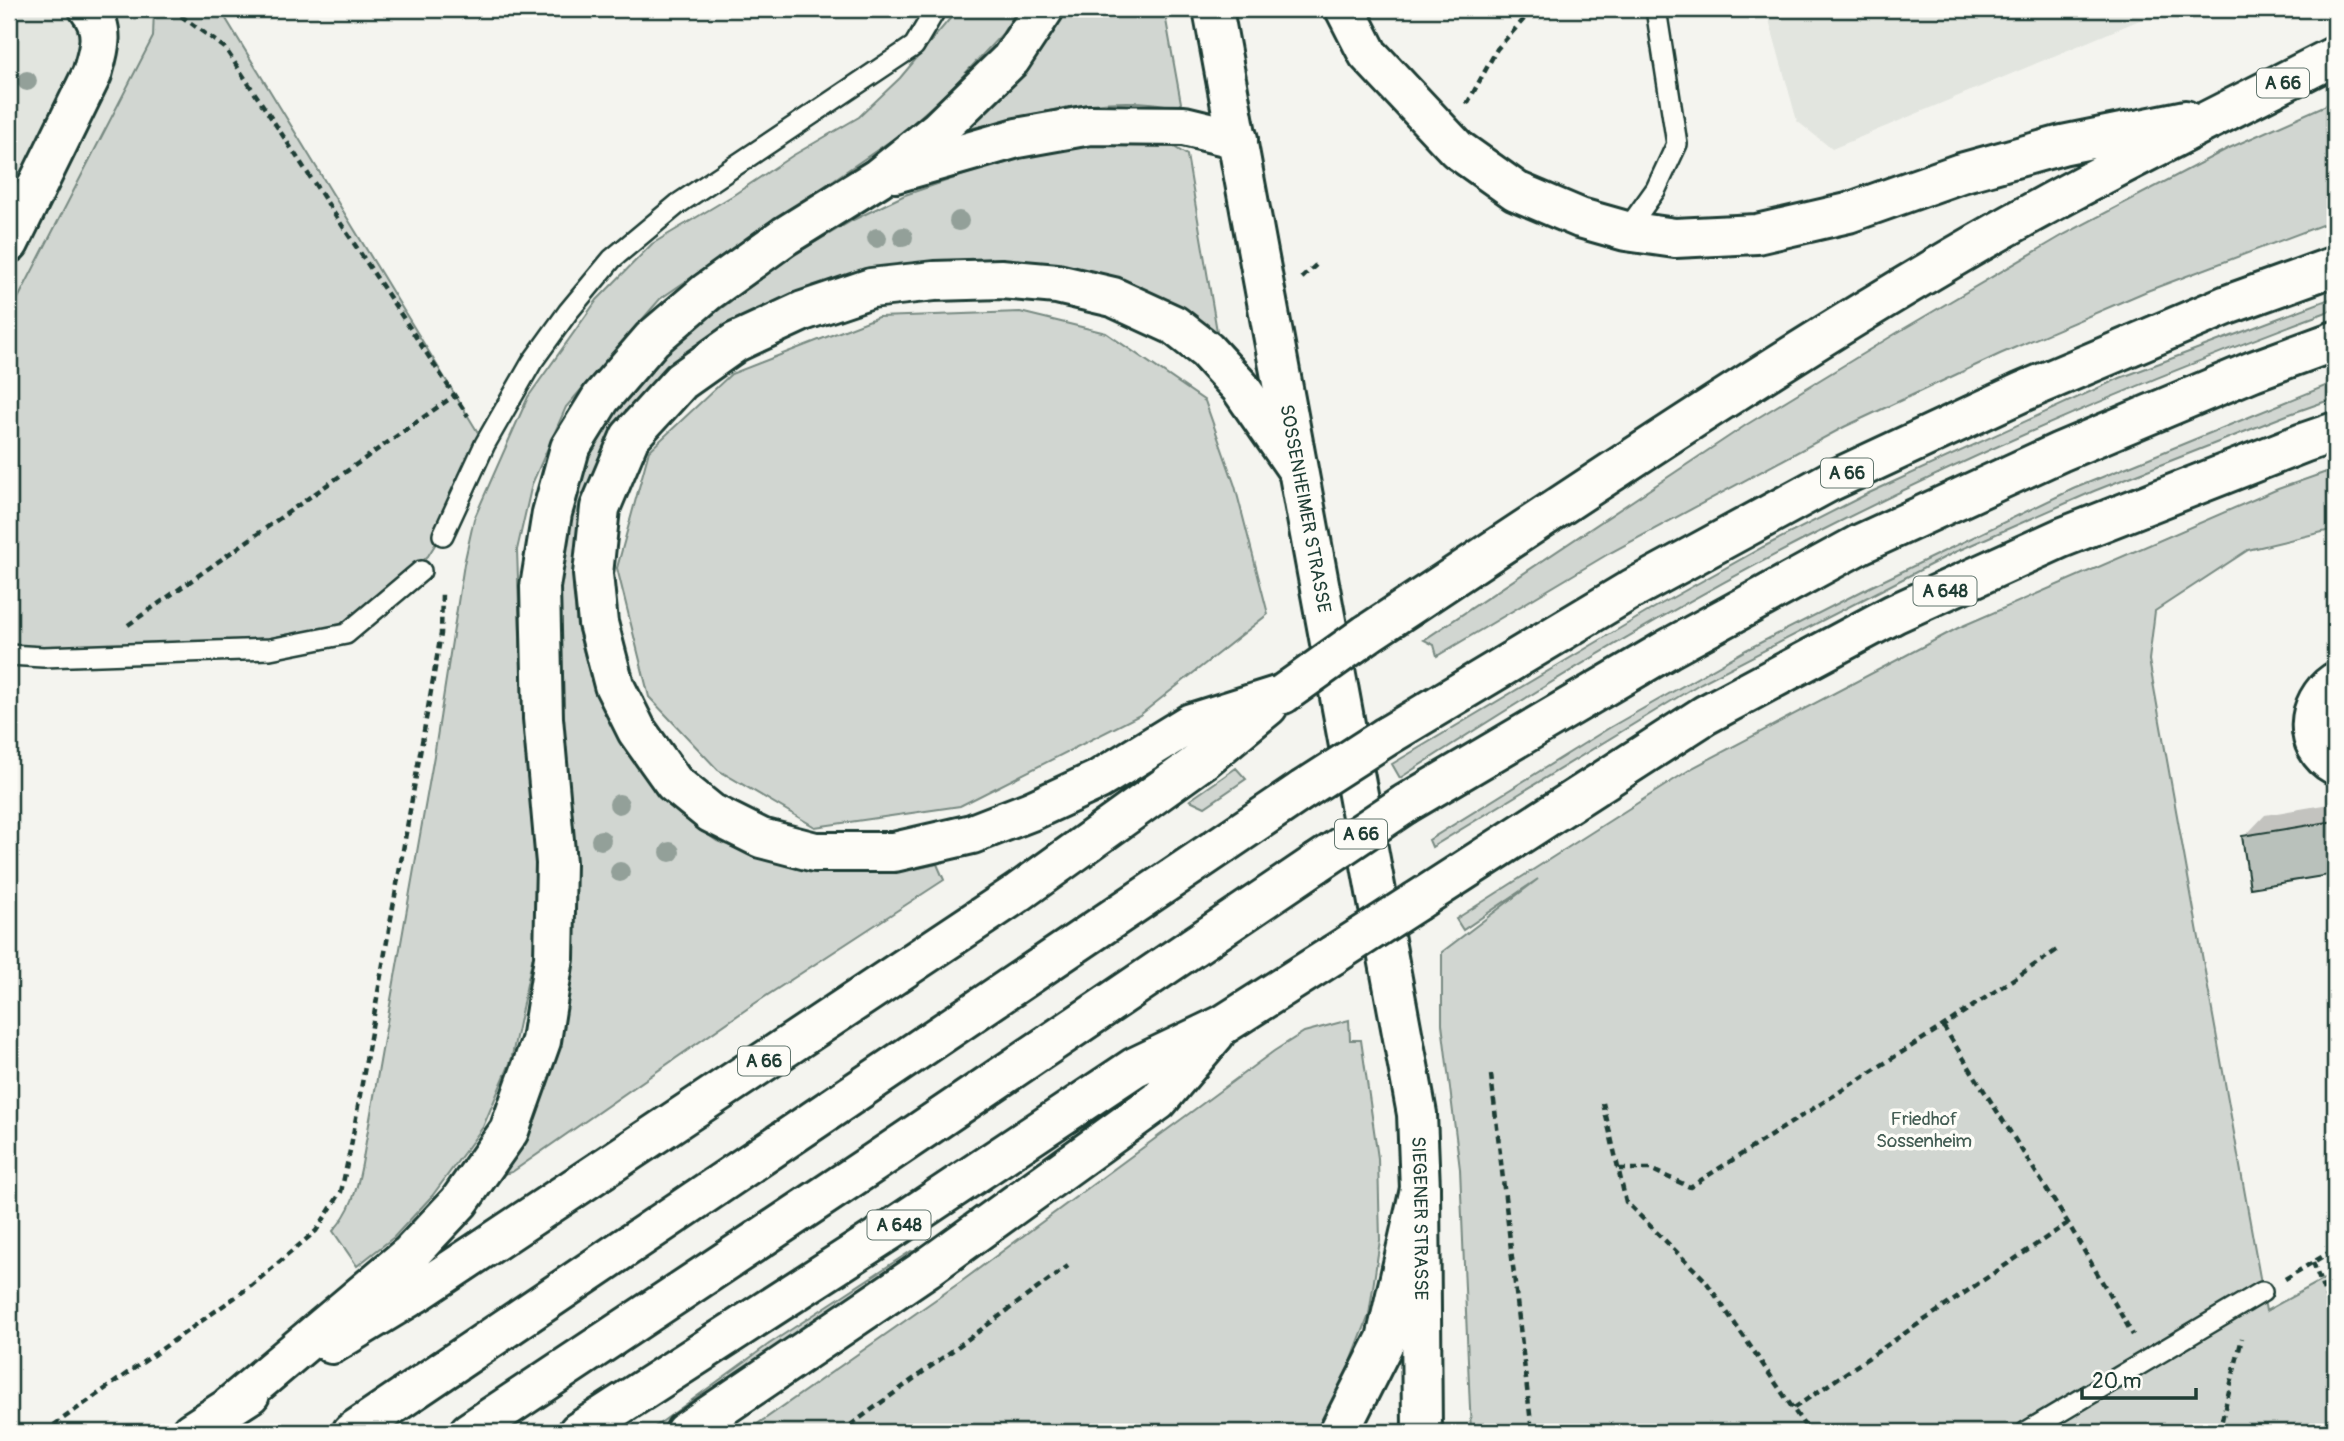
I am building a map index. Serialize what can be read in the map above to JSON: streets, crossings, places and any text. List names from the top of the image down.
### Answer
{
  "streets": {
    "main road": [
      "A 66",
      "SOSSENHEIMER STRASSE",
      "A 648",
      "SIEGENER STRASSE"
    ]
  },
  "crossings": [
    ["SOSSENHEIMER STRASSE", "SIEGENER STRASSE"]
  ],
  "parks": ["Friedhof Sossenheim"],
  "scale_bar": "20 m"
}
